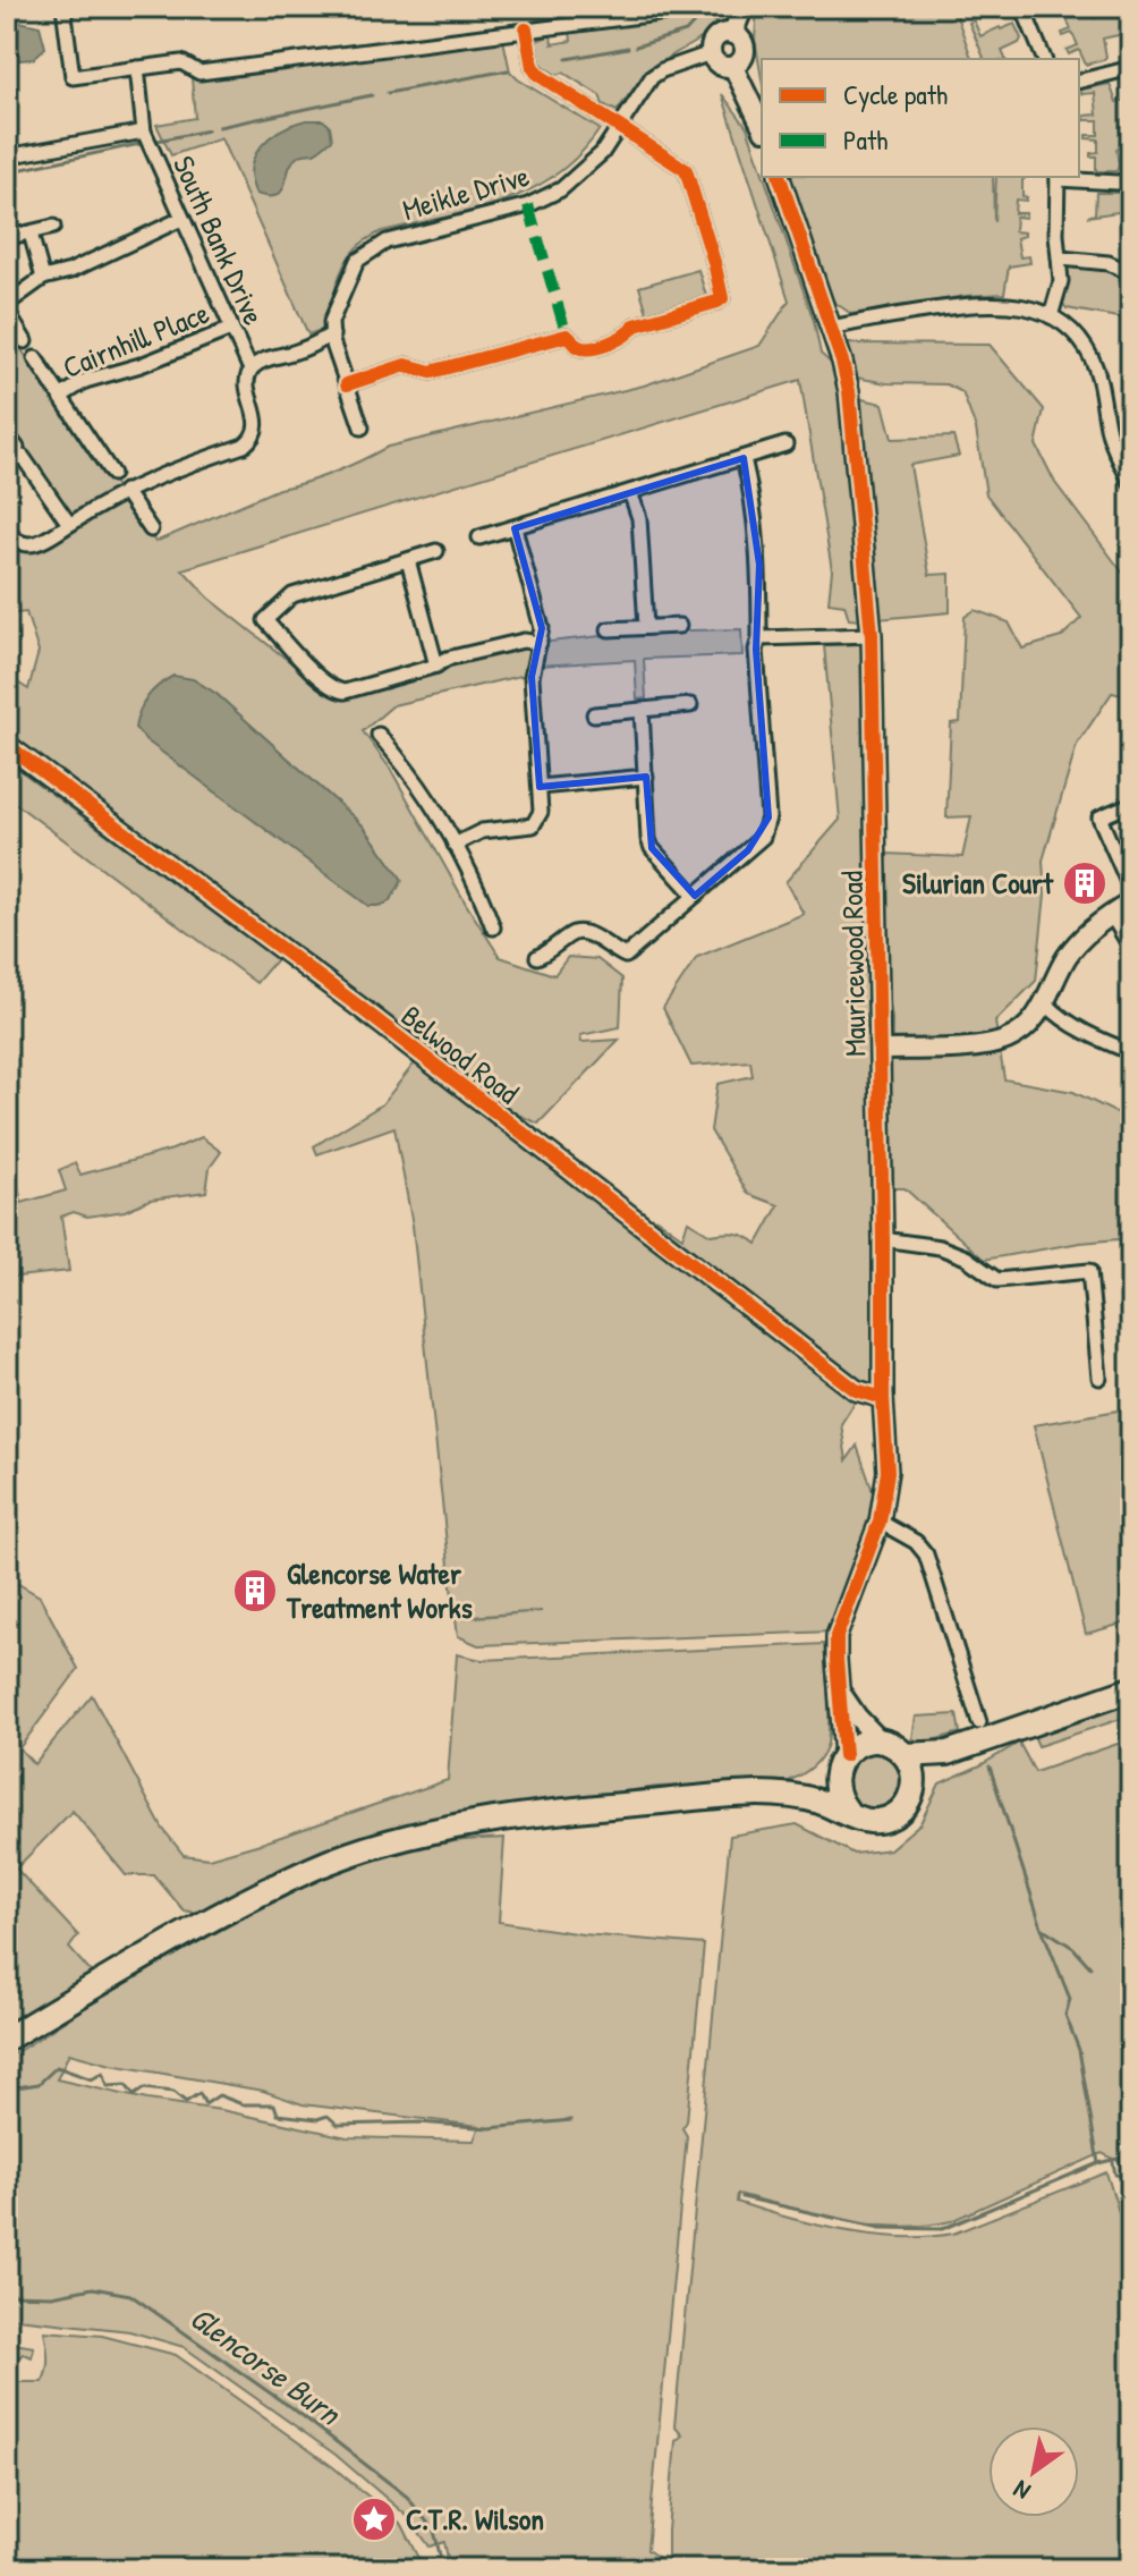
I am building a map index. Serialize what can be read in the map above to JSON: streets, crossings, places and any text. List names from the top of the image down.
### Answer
{
  "streets": {
    "street": [
      "Meikle Drive",
      "South Bank Drive",
      "Cairnhill Place",
      "Mauricewood Road",
      "Belwood Road"
    ]
  },
  "crossings": [
    ["South Bank Drive", "Cairnhill Place"],
    ["Mauricewood Road", "Belwood Road"]
  ],
  "water": ["Glencorse Burn"],
  "places": {
    "building": ["Silurian Court", "Glencorse Water Treatment Works"],
    "place": ["C.T.R. Wilson"]
  },
  "legend": ["Cycle path", "Path"],
  "north": "bottom left"
}
